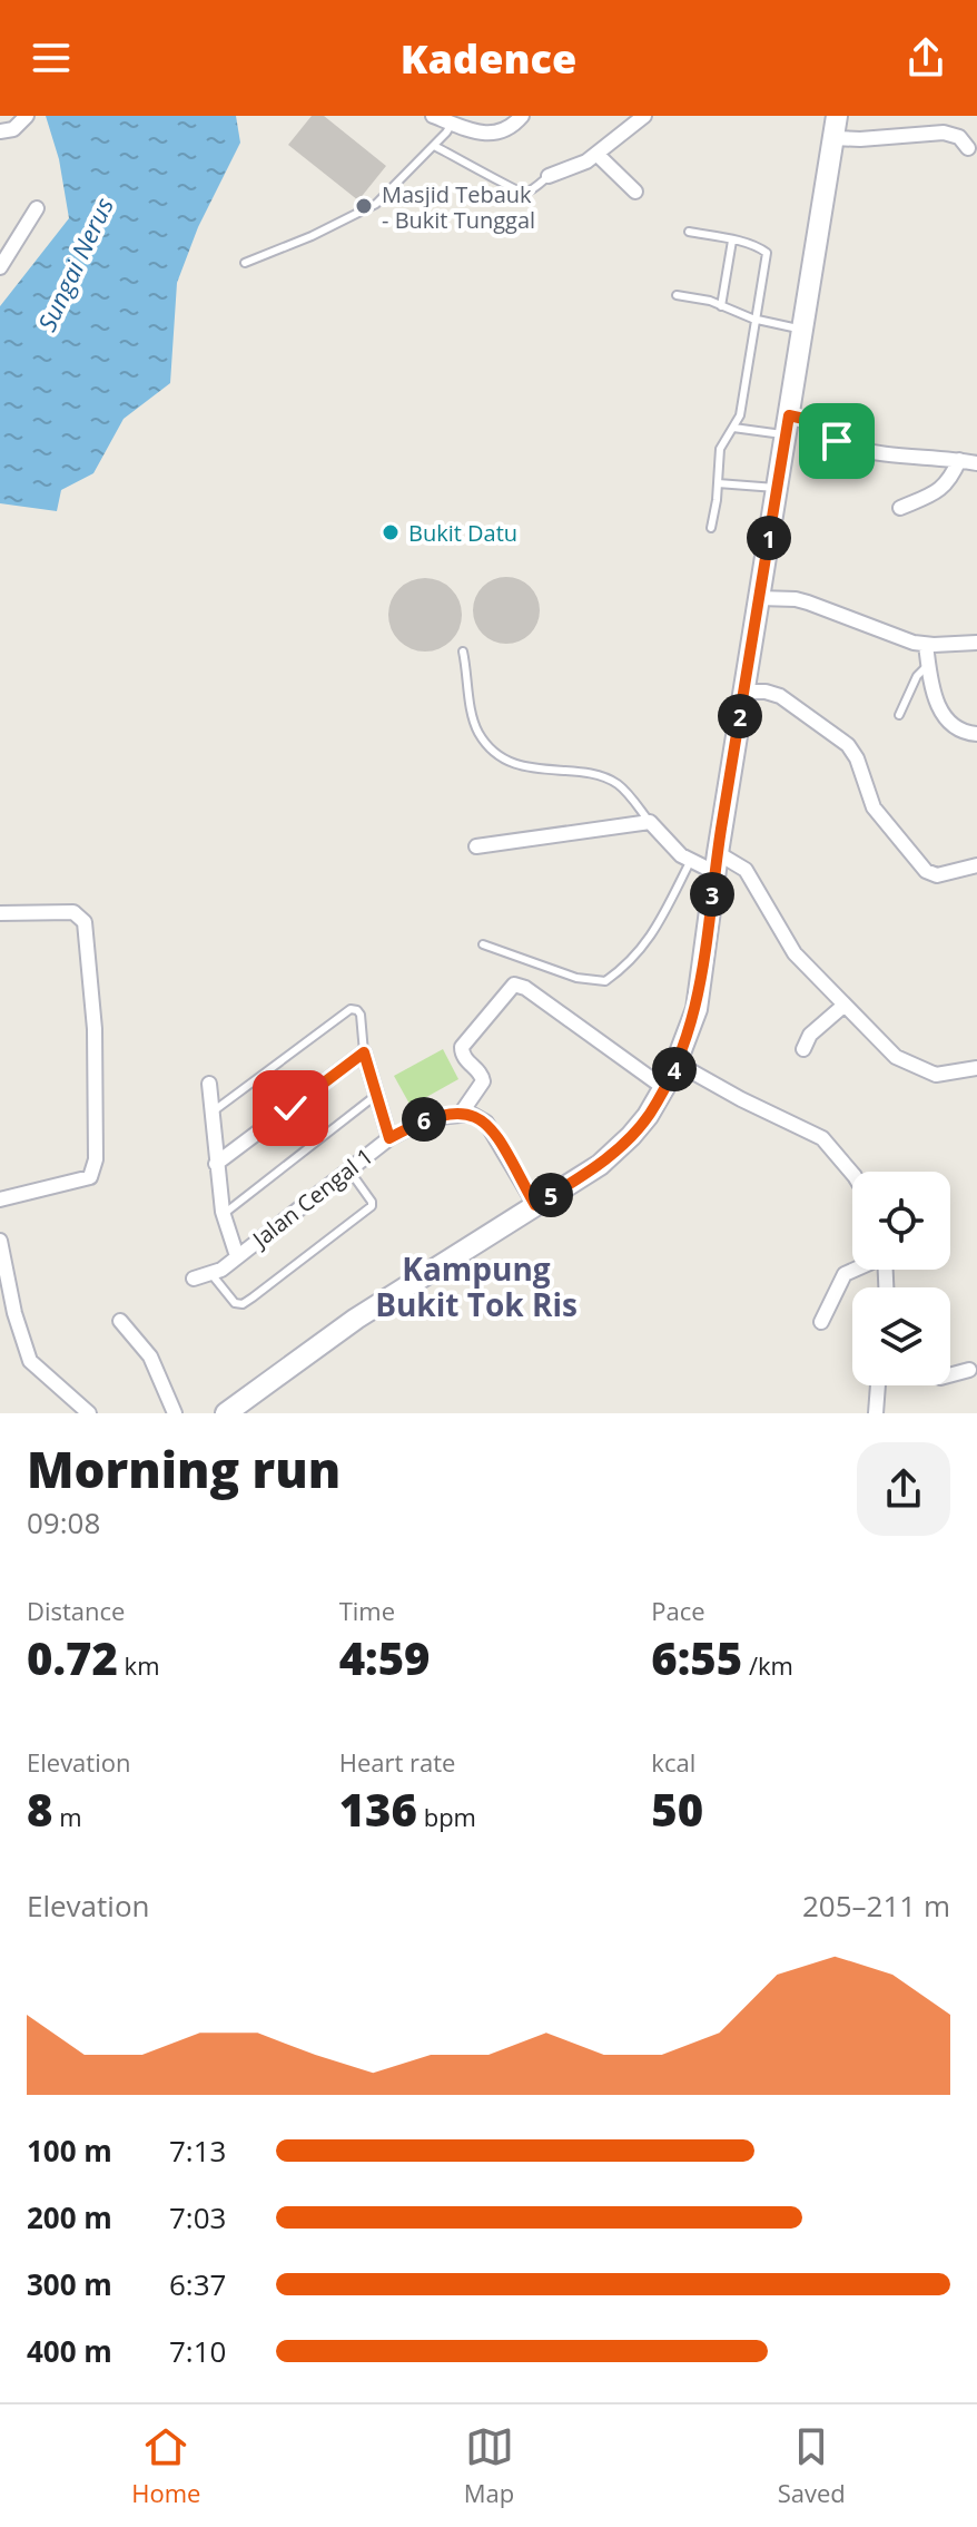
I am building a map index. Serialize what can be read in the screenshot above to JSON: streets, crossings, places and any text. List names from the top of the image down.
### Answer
{
  "streets": {
    "street": ["Jalan Cengal 1"]
  },
  "districts": ["Kampung Bukit Tok Ris"],
  "water": ["Sungai Nerus"],
  "places": ["Masjid Tebauk - Bukit Tunggal", "Bukit Datu"],
  "page": {
    "header": "Kadence",
    "pins": [
      "1",
      "2",
      "3",
      "4",
      "6",
      "5"
    ],
    "heading": ["Morning run", "09:08"],
    "stats": [
      ["Distance", "0.72 km"],
      ["Time", "4:59"],
      ["Pace", "6:55 /km"],
      ["Elevation", "8 m"],
      ["Heart rate", "136 bpm"],
      ["kcal", "50"]
    ],
    "chart": ["Elevation", "205–211 m"],
    "list": [
      {
        "name": "100 m",
        "note": "7:13"
      },
      {
        "name": "200 m",
        "note": "7:03"
      },
      {
        "name": "300 m",
        "note": "6:37"
      },
      {
        "name": "400 m",
        "note": "7:10"
      }
    ],
    "tabs": ["Home", "Map", "Saved"]
  }
}
